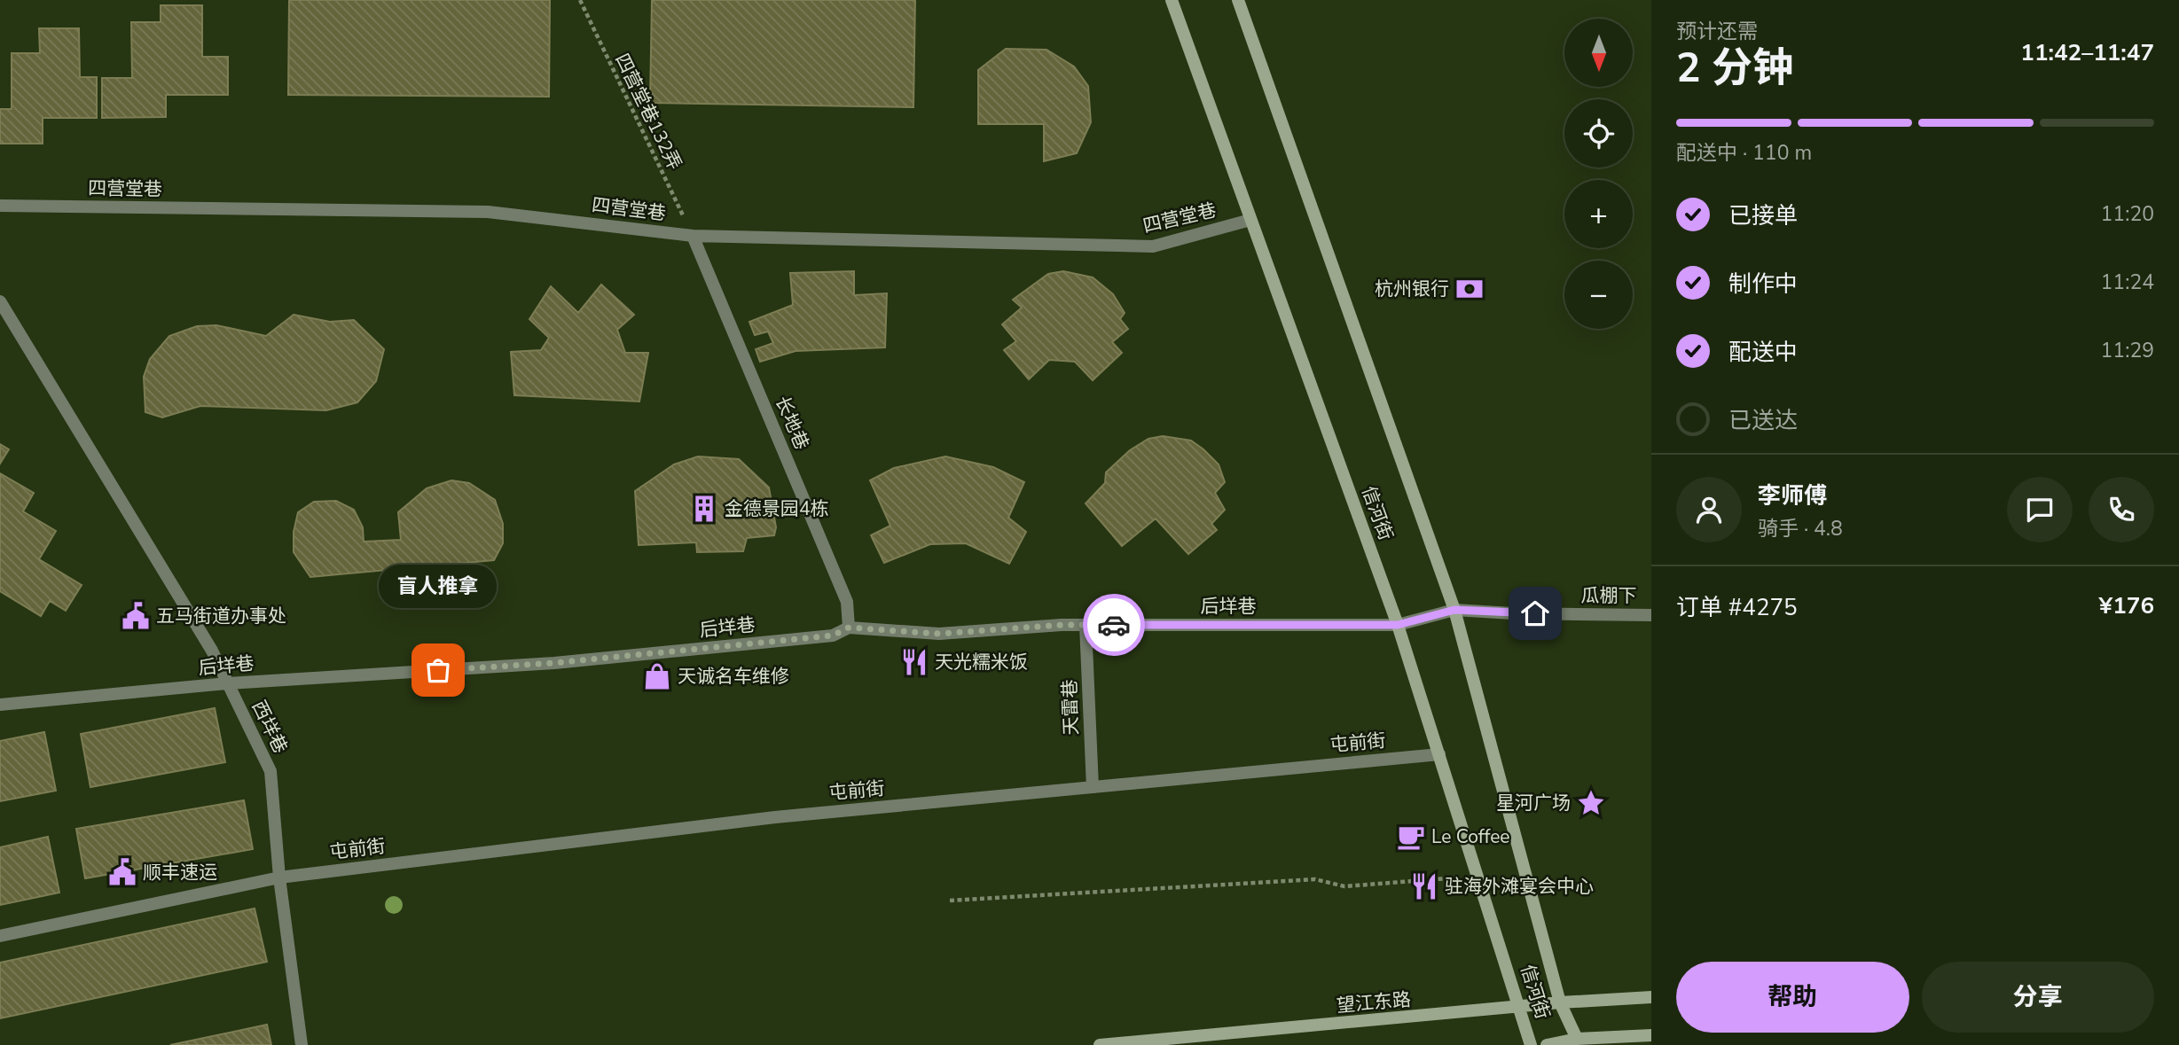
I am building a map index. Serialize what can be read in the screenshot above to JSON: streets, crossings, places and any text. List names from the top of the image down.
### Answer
{
  "streets": {
    "main road": ["信河街", "望江东路"],
    "street": [
      "四营堂巷",
      "长地巷",
      "瓜棚下",
      "后垟巷",
      "天雷巷",
      "西垟巷",
      "屯前街"
    ],
    "path": ["四营堂巷132弄"]
  },
  "crossings": [
    ["四营堂巷132弄", "四营堂巷"],
    ["四营堂巷132弄", "长地巷"],
    ["四营堂巷", "长地巷"],
    ["四营堂巷", "信河街"],
    ["长地巷", "后垟巷"],
    ["信河街", "瓜棚下"],
    ["信河街", "后垟巷"],
    ["信河街", "屯前街"],
    ["信河街", "望江东路"],
    ["瓜棚下", "后垟巷"],
    ["后垟巷", "天雷巷"],
    ["后垟巷", "西垟巷"],
    ["天雷巷", "屯前街"],
    ["西垟巷", "屯前街"]
  ],
  "places": {
    "bank": ["杭州银行"],
    "building": ["金德景园4栋"],
    "public building": ["五马街道办事处", "顺丰速运"],
    "restaurant": ["天光糯米饭", "驻海外滩宴会中心"],
    "other": ["盲人推拿"],
    "shop": ["天诚名车维修"],
    "place": ["星河广场"],
    "cafe": ["Le Coffee"]
  },
  "north": "bottom",
  "page": {
    "heading": ["2 分钟", "预计还需", "11:42–11:47"],
    "panel": [
      "李师傅",
      "骑手 · 4.8",
      "订单 #4275",
      "¥176"
    ],
    "map_buttons": ["+", "−"],
    "bar": "配送中 · 110 m",
    "list": [
      ["已接单", "11:20"],
      ["制作中", "11:24"],
      ["配送中", "11:29"],
      "已送达"
    ],
    "bubble": "盲人推拿",
    "buttons": ["帮助", "分享"]
  }
}
